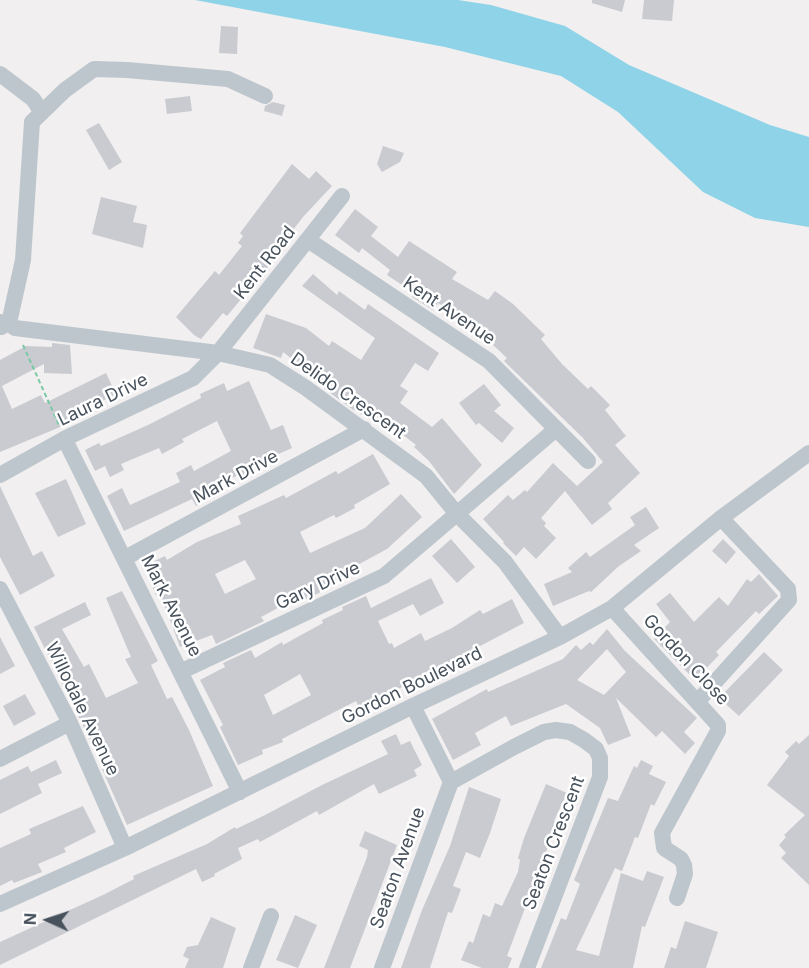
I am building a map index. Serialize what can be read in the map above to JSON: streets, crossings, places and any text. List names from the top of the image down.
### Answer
{
  "streets": {
    "street": [
      "Kent Road",
      "Kent Avenue",
      "Delido Crescent",
      "Laura Drive",
      "Mark Drive",
      "Gary Drive",
      "Mark Avenue",
      "Gordon Close",
      "Gordon Boulevard",
      "Willodale Avenue",
      "Seaton Crescent",
      "Seaton Avenue"
    ]
  },
  "crossings": [
    ["Kent Road", "Kent Avenue"],
    ["Kent Road", "Delido Crescent"],
    ["Kent Road", "Laura Drive"],
    ["Delido Crescent", "Laura Drive"],
    ["Delido Crescent", "Mark Drive"],
    ["Delido Crescent", "Gary Drive"],
    ["Delido Crescent", "Gordon Boulevard"],
    ["Laura Drive", "Mark Avenue"],
    ["Mark Drive", "Mark Avenue"],
    ["Gary Drive", "Mark Avenue"],
    ["Mark Avenue", "Gordon Boulevard"],
    ["Gordon Close", "Gordon Boulevard"],
    ["Gordon Boulevard", "Willodale Avenue"],
    ["Seaton Crescent", "Seaton Avenue"]
  ],
  "north": "left"
}
